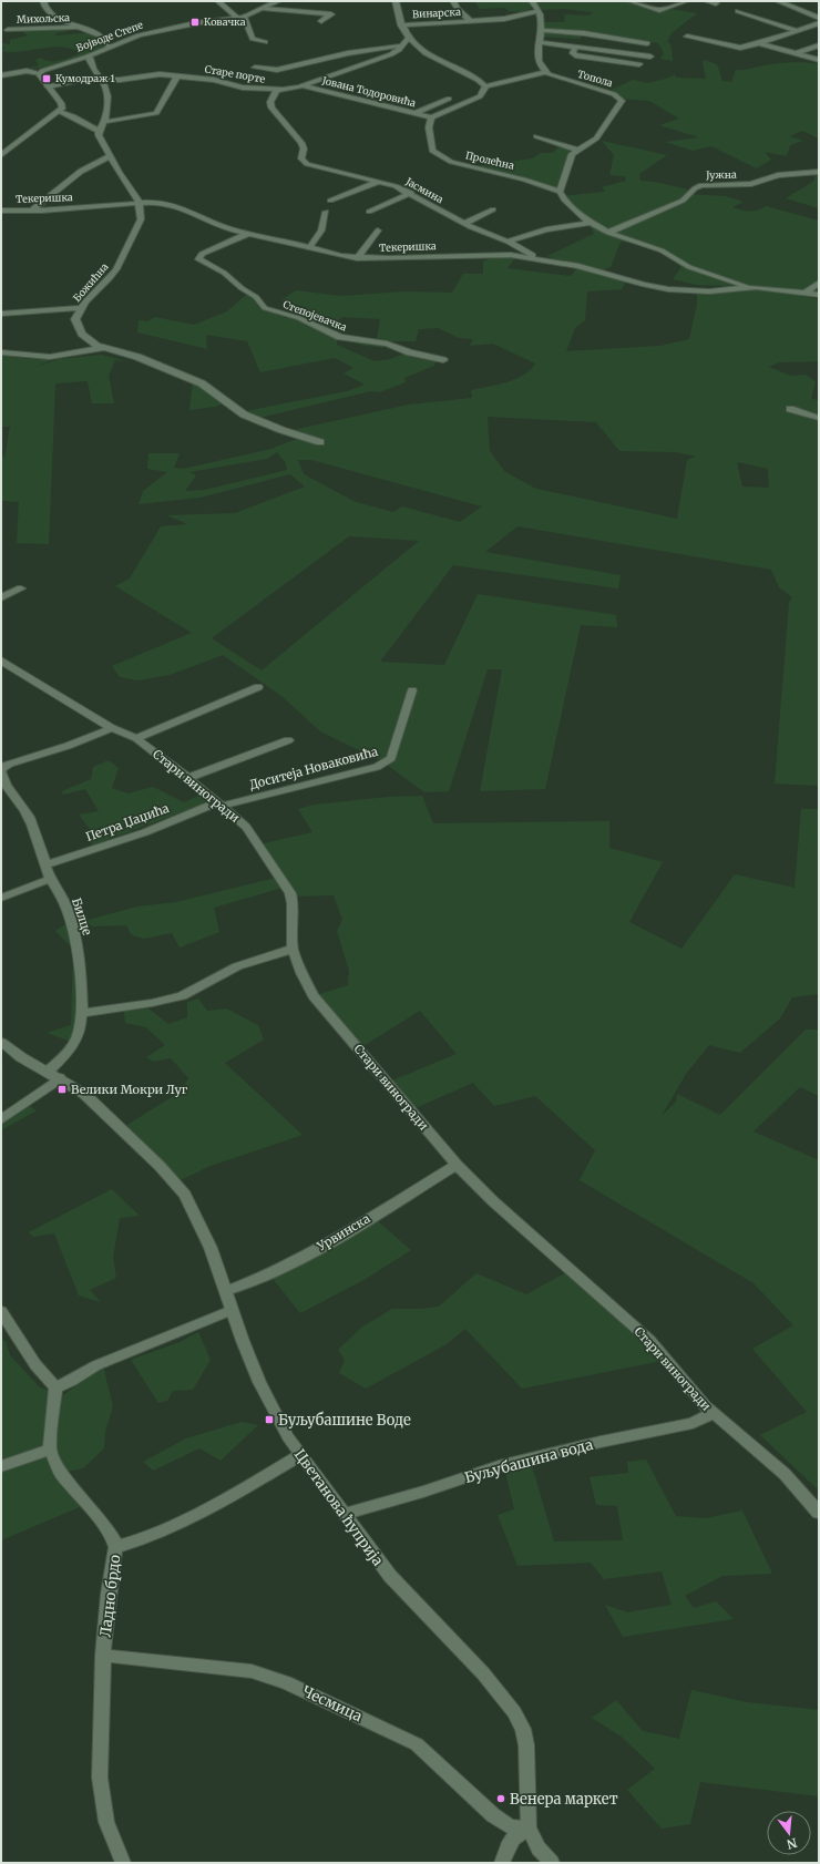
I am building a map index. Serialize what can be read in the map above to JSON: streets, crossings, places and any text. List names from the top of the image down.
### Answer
{
  "streets": {
    "street": [
      "Винарска",
      "Михољска",
      "Војводе Степе",
      "Старе порте",
      "Топола",
      "Јована Тодоровића",
      "Пролећна",
      "Јужна",
      "Јасмина",
      "Текеришка",
      "Божићна",
      "Степојевачка",
      "Доситеја Новаковића",
      "Стари виногради",
      "Петра Џаџића",
      "Билце",
      "Урвинска",
      "Буљубашина вода",
      "Цветанова ћуприја",
      "Ладно брдо",
      "Чесмица"
    ]
  },
  "crossings": [
    ["Старе порте", "Јована Тодоровића"],
    ["Старе порте", "Јасмина"],
    ["Топола", "Пролећна"],
    ["Јована Тодоровића", "Пролећна"],
    ["Јасмина", "Текеришка"],
    ["Текеришка", "Божићна"],
    ["Текеришка", "Степојевачка"],
    ["Доситеја Новаковића", "Стари виногради"],
    ["Доситеја Новаковића", "Петра Џаџића"],
    ["Стари виногради", "Петра Џаџића"],
    ["Стари виногради", "Урвинска"],
    ["Стари виногради", "Буљубашина вода"],
    ["Петра Џаџића", "Билце"],
    ["Билце", "Цветанова ћуприја"],
    ["Урвинска", "Цветанова ћуприја"],
    ["Буљубашина вода", "Цветанова ћуприја"],
    ["Цветанова ћуприја", "Чесмица"],
    ["Ладно брдо", "Чесмица"]
  ],
  "places": {
    "transit": [
      "Ковачка",
      "Кумодраж 1",
      "Велики Мокри Луг",
      "Буљубашине Воде"
    ],
    "other": ["Венера маркет"]
  },
  "north": "bottom"
}
